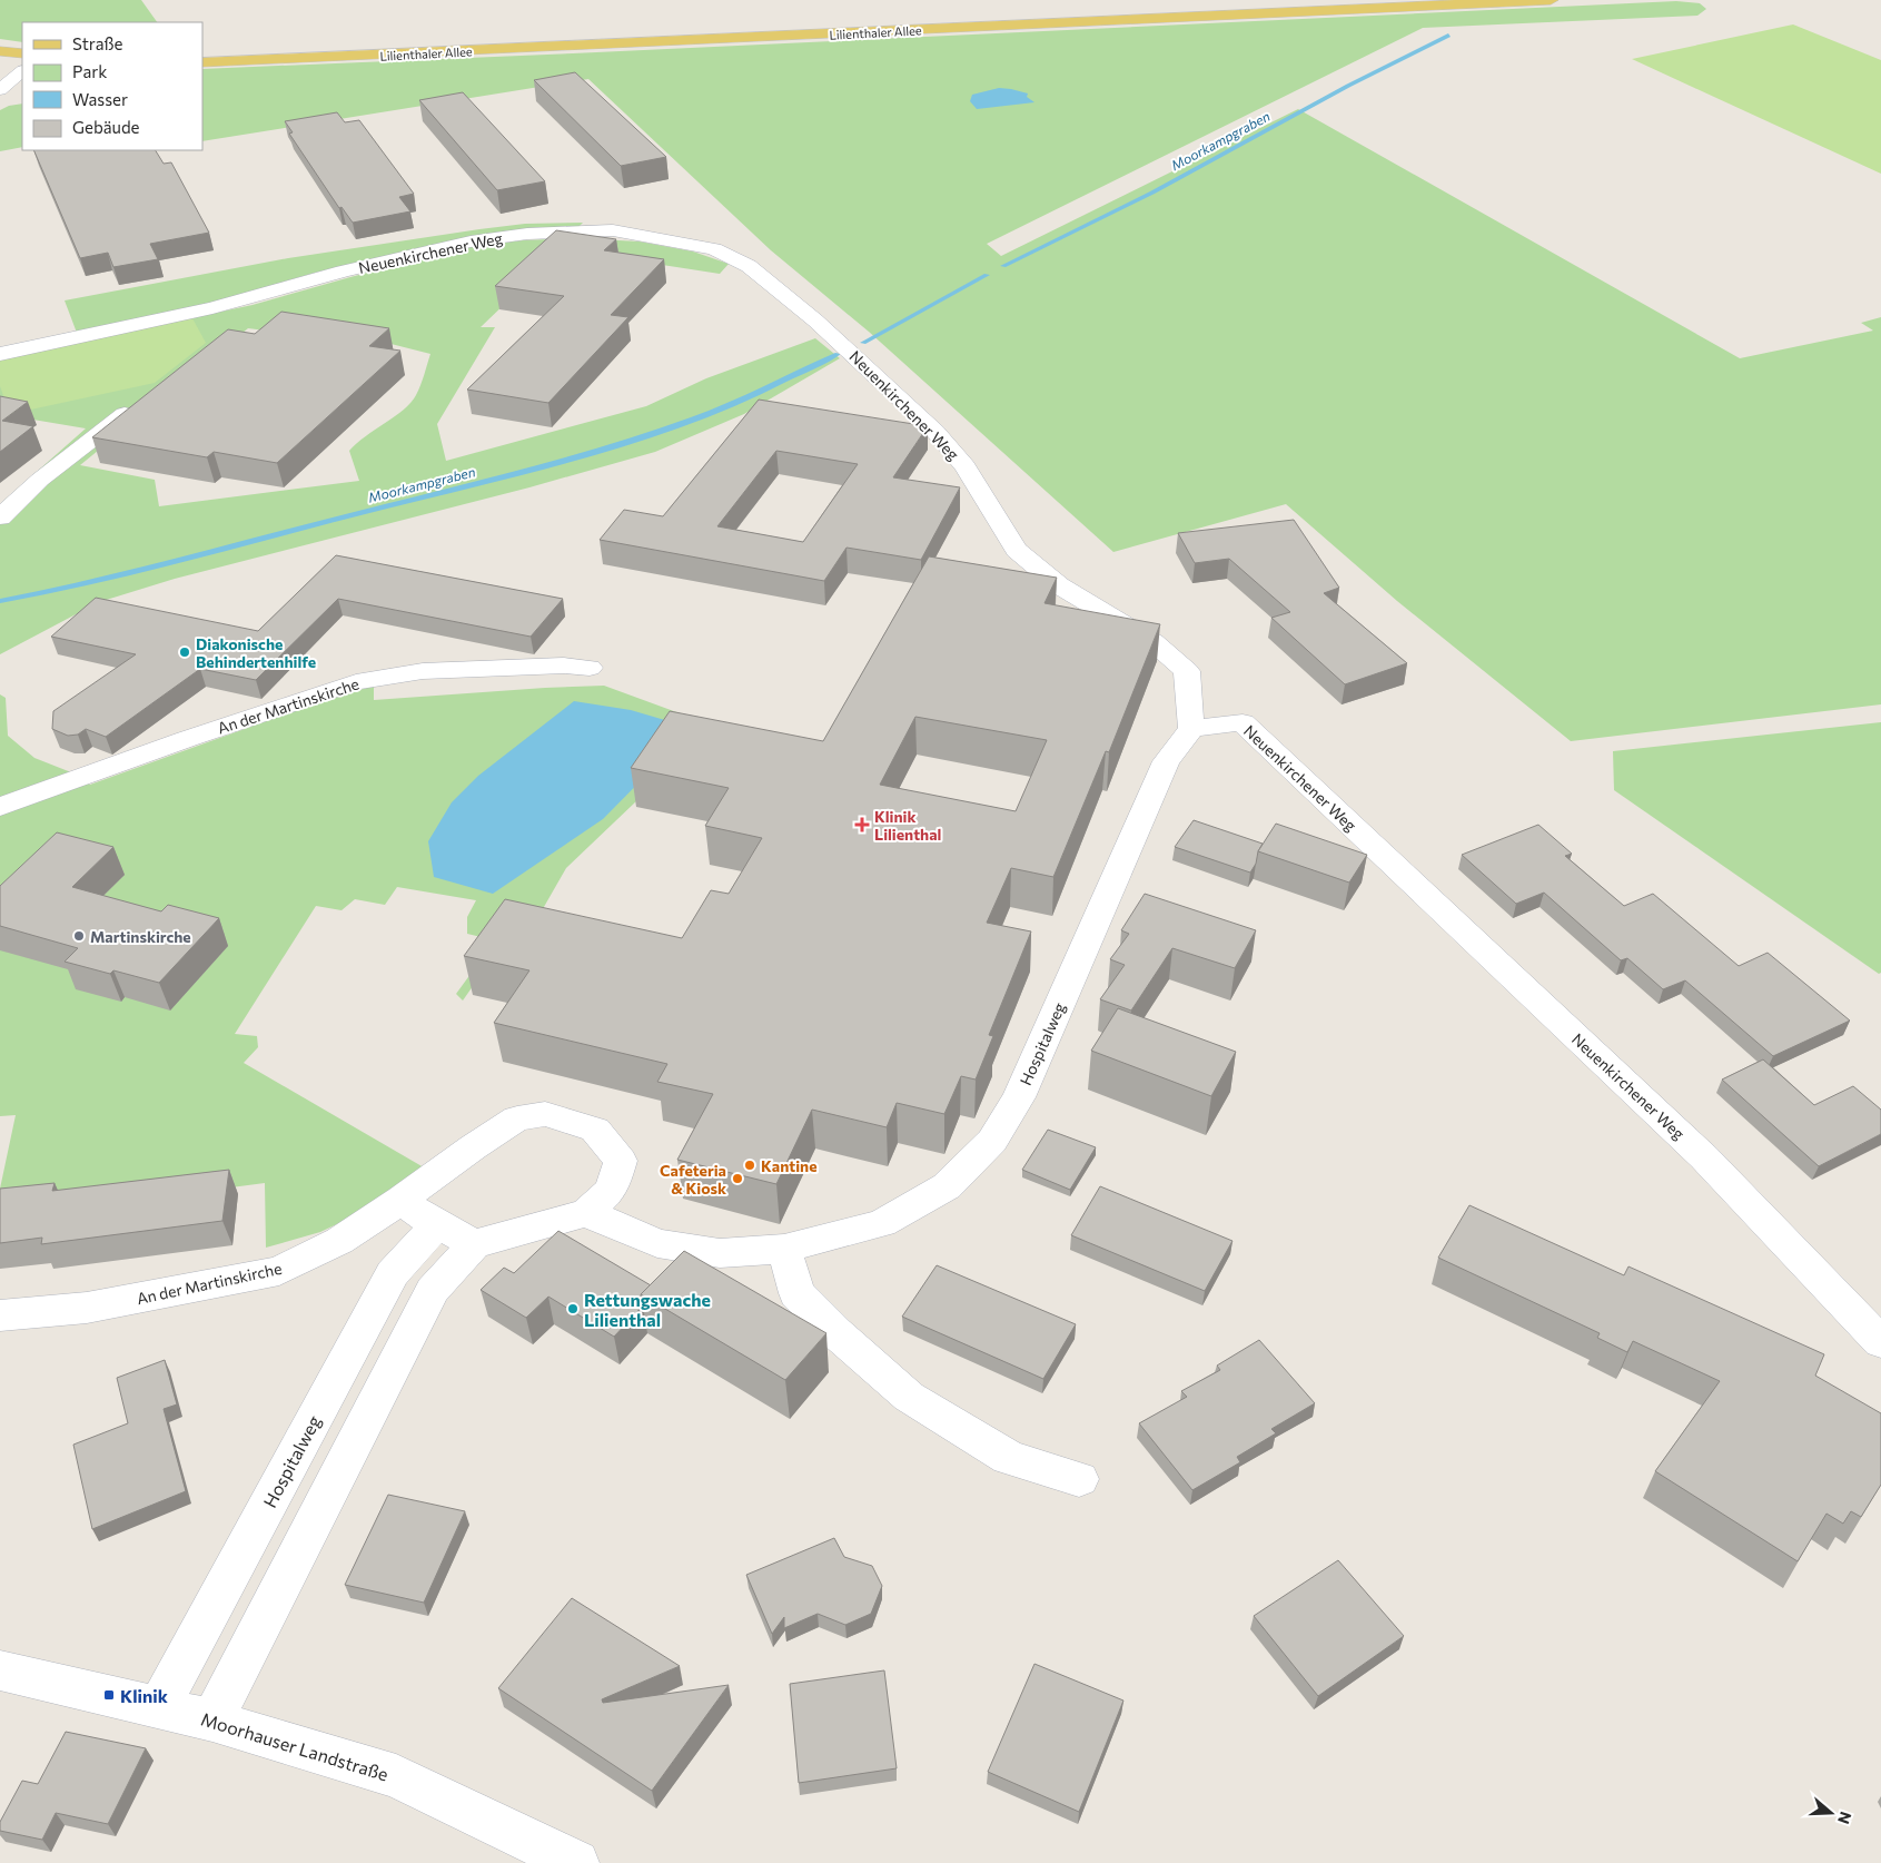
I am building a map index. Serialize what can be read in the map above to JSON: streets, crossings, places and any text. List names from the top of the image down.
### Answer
{
  "streets": {
    "main road": ["Lilienthaler Allee"],
    "street": [
      "Neuenkirchener Weg",
      "An der Martinskirche",
      "Hospitalweg",
      "Moorhauser Landstraße"
    ]
  },
  "crossings": [
    ["Neuenkirchener Weg", "Hospitalweg"],
    ["Hospitalweg", "Moorhauser Landstraße"]
  ],
  "water": ["Moorkampgraben"],
  "places": {
    "other": [
      "Diakonische Behindertenhilfe",
      "Martinskirche",
      "Kantine",
      "Cafeteria & Kiosk",
      "Rettungswache Lilienthal"
    ],
    "health": ["Klinik Lilienthal"],
    "transit": ["Klinik"]
  },
  "legend": [
    "Straße",
    "Park",
    "Wasser",
    "Gebäude"
  ],
  "north": "right"
}
